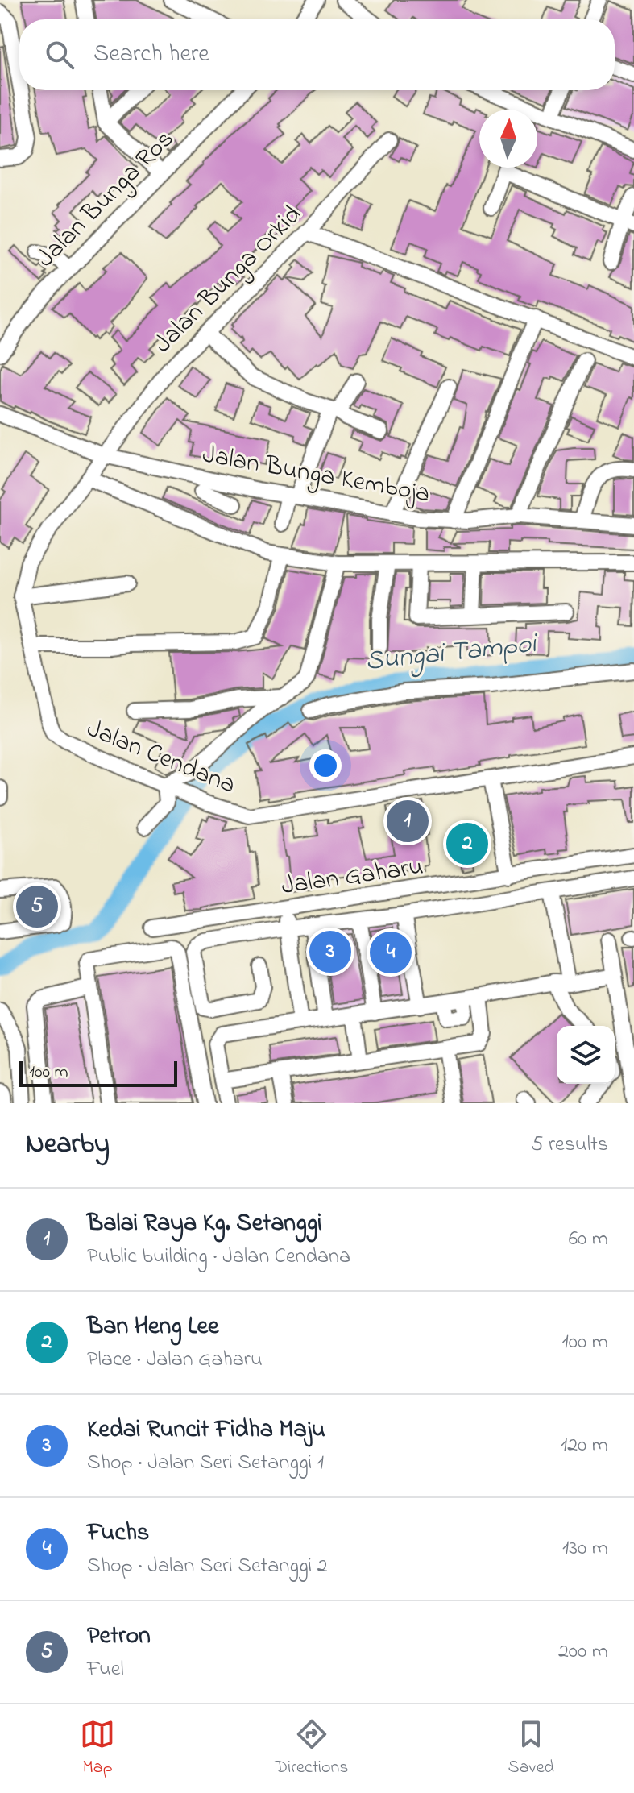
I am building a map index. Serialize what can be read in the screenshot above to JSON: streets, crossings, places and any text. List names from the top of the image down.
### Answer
{
  "streets": {
    "street": [
      "Jalan Bunga Ros",
      "Jalan Bunga Orkid",
      "Jalan Bunga Kemboja",
      "Jalan Cendana",
      "Jalan Gaharu"
    ]
  },
  "crossings": [
    ["Jalan Bunga Orkid", "Jalan Bunga Kemboja"],
    ["Jalan Bunga Orkid", "Jalan Cendana"],
    ["Jalan Bunga Kemboja", "Jalan Cendana"]
  ],
  "water": ["Sungai Tampoi"],
  "scale_bar": "100 m",
  "north": "top",
  "page": {
    "search": "Search here",
    "pins": [
      "1",
      "2",
      "5",
      "3",
      "4"
    ],
    "scale": "100 m",
    "heading": ["Nearby", "5 results"],
    "list": [
      {
        "mark": "1",
        "name": "Balai Raya Kg. Setanggi",
        "note": "Public building · Jalan Cendana",
        "value": "60 m"
      },
      {
        "mark": "2",
        "name": "Ban Heng Lee",
        "note": "Place · Jalan Gaharu",
        "value": "100 m"
      },
      {
        "mark": "3",
        "name": "Kedai Runcit Fidha Maju",
        "note": "Shop · Jalan Seri Setanggi 1",
        "value": "120 m"
      },
      {
        "mark": "4",
        "name": "Fuchs",
        "note": "Shop · Jalan Seri Setanggi 2",
        "value": "130 m"
      },
      {
        "mark": "5",
        "name": "Petron",
        "note": "Fuel",
        "value": "200 m"
      }
    ],
    "nav": ["Map", "Directions", "Saved"]
  }
}
